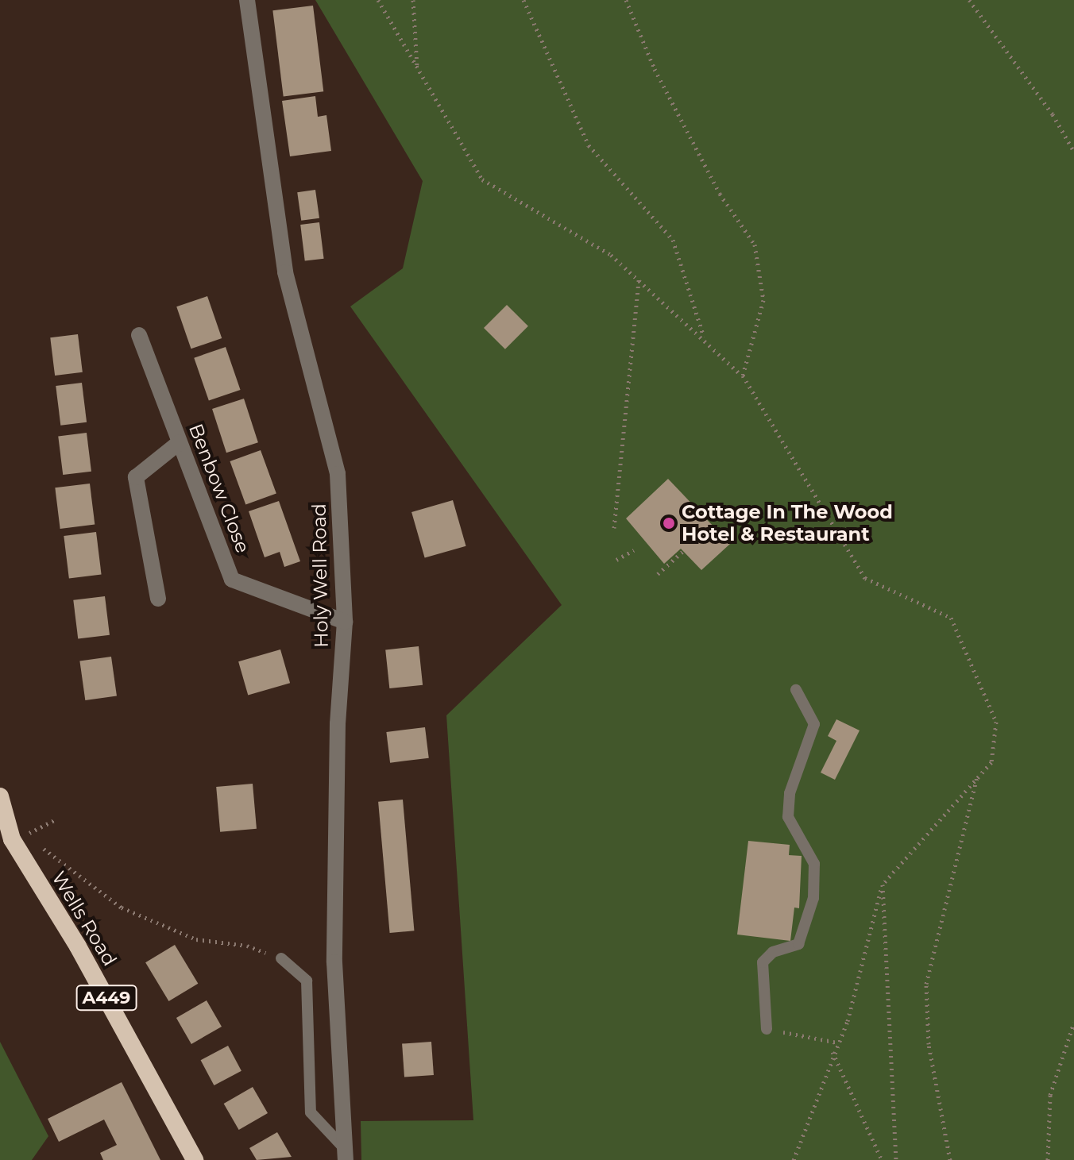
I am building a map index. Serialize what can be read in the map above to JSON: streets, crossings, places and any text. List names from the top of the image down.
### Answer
{
  "streets": {
    "highway": ["Wells Road", "A449"],
    "street": ["Benbow Close", "Holy Well Road"]
  },
  "crossings": [
    ["Benbow Close", "Holy Well Road"]
  ],
  "places": ["Cottage In The Wood Hotel & Restaurant"]
}
